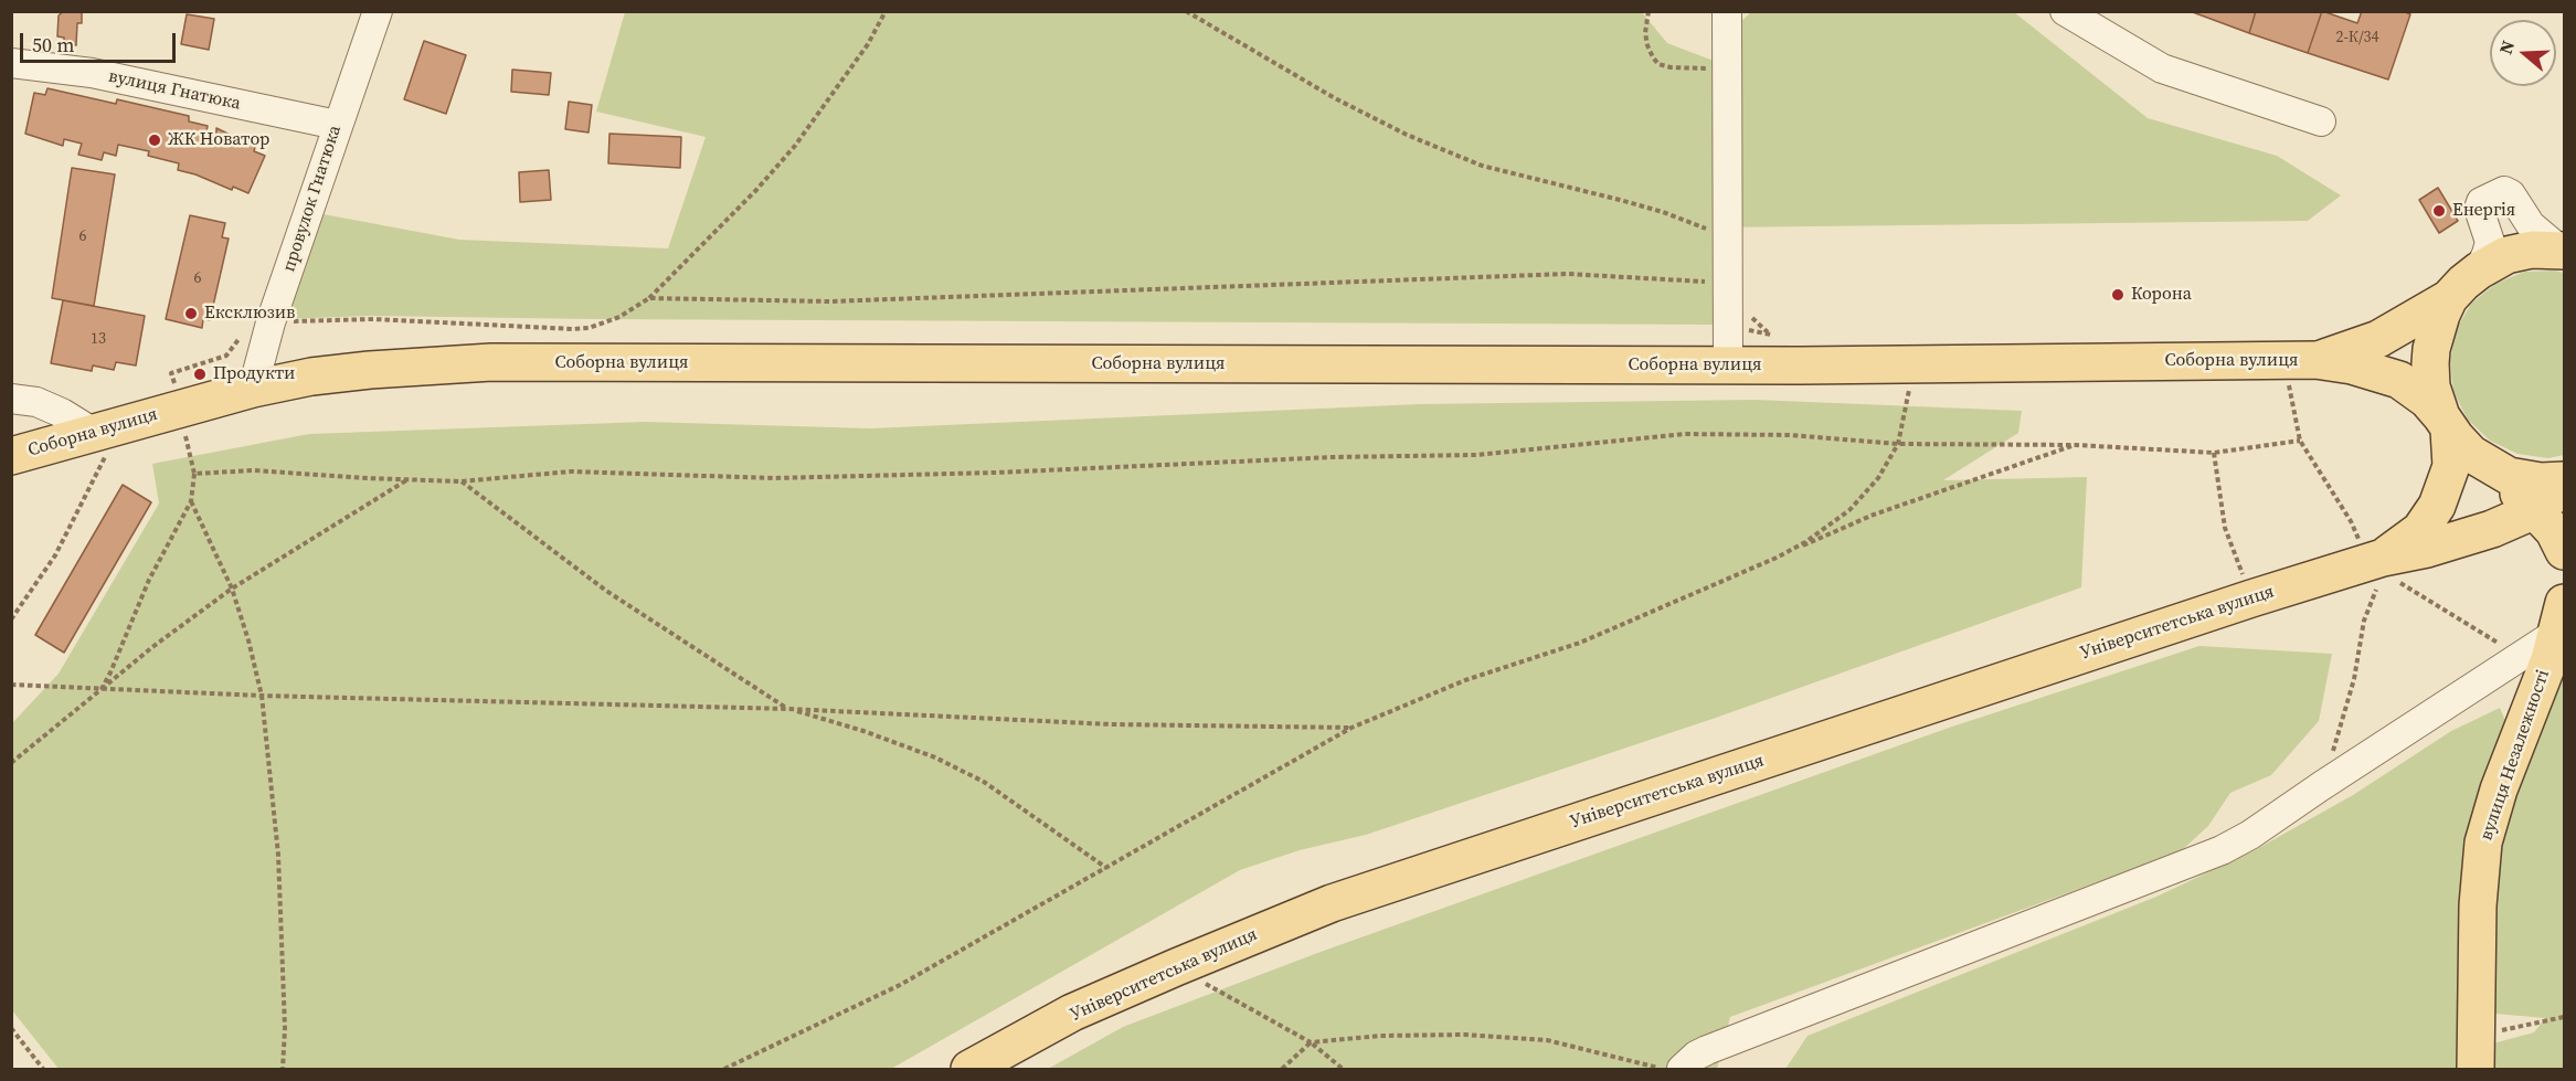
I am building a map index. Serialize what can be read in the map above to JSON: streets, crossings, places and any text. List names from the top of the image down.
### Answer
{
  "streets": {
    "main road": ["Соборна вулиця", "Університетська вулиця", "вулиця Незалежності"],
    "street": ["вулиця Гнатюка", "провулок Гнатюка"]
  },
  "crossings": [
    ["вулиця Гнатюка", "провулок Гнатюка"],
    ["провулок Гнатюка", "Соборна вулиця"],
    ["Соборна вулиця", "Університетська вулиця"]
  ],
  "places": [
    "ЖК Новатор",
    "Енергія",
    "Корона",
    "Ексклюзив",
    "Продукти"
  ],
  "house_numbers": [
    "2-К/34",
    "6",
    "6",
    "13"
  ],
  "scale_bar": "50 m",
  "north": "left"
}
